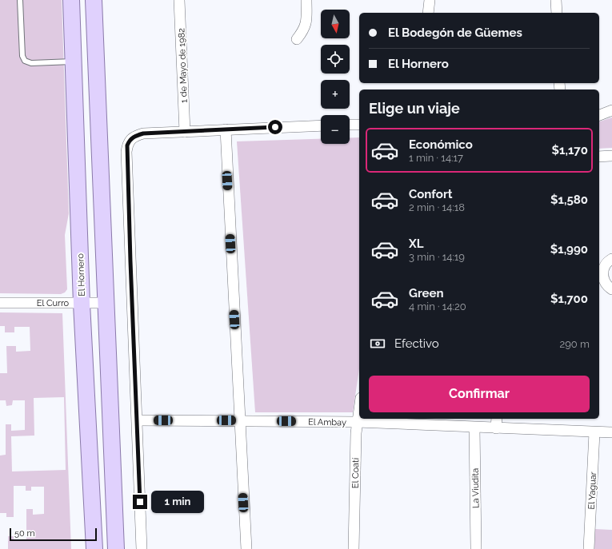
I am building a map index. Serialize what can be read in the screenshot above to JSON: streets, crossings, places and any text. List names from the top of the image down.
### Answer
{
  "streets": {
    "main road": ["El Hornero"],
    "street": [
      "1 de Mayo de 1982",
      "El Curro",
      "El Ambay",
      "El Coatí",
      "La Viudita",
      "El Yaguar"
    ]
  },
  "crossings": [
    ["El Hornero", "El Curro"],
    ["El Ambay", "El Coatí"],
    ["El Ambay", "La Viudita"],
    ["El Ambay", "El Yaguar"]
  ],
  "scale_bar": "50 m",
  "north": "bottom",
  "page": {
    "map_buttons": ["+", "−"],
    "banner": ["El Bodegón de Güemes", "El Hornero"],
    "heading": "Elige un viaje",
    "list": [
      {
        "name": "Económico",
        "note": "1 min · 14:17",
        "value": "$1,170"
      },
      {
        "name": "Confort",
        "note": "2 min · 14:18",
        "value": "$1,580"
      },
      {
        "name": "XL",
        "note": "3 min · 14:19",
        "value": "$1,990"
      },
      {
        "name": "Green",
        "note": "4 min · 14:20",
        "value": "$1,700"
      }
    ],
    "pay": ["Efectivo", "290 m"],
    "buttons": "Confirmar",
    "bubble": "1 min",
    "scale": "50 m"
  }
}
